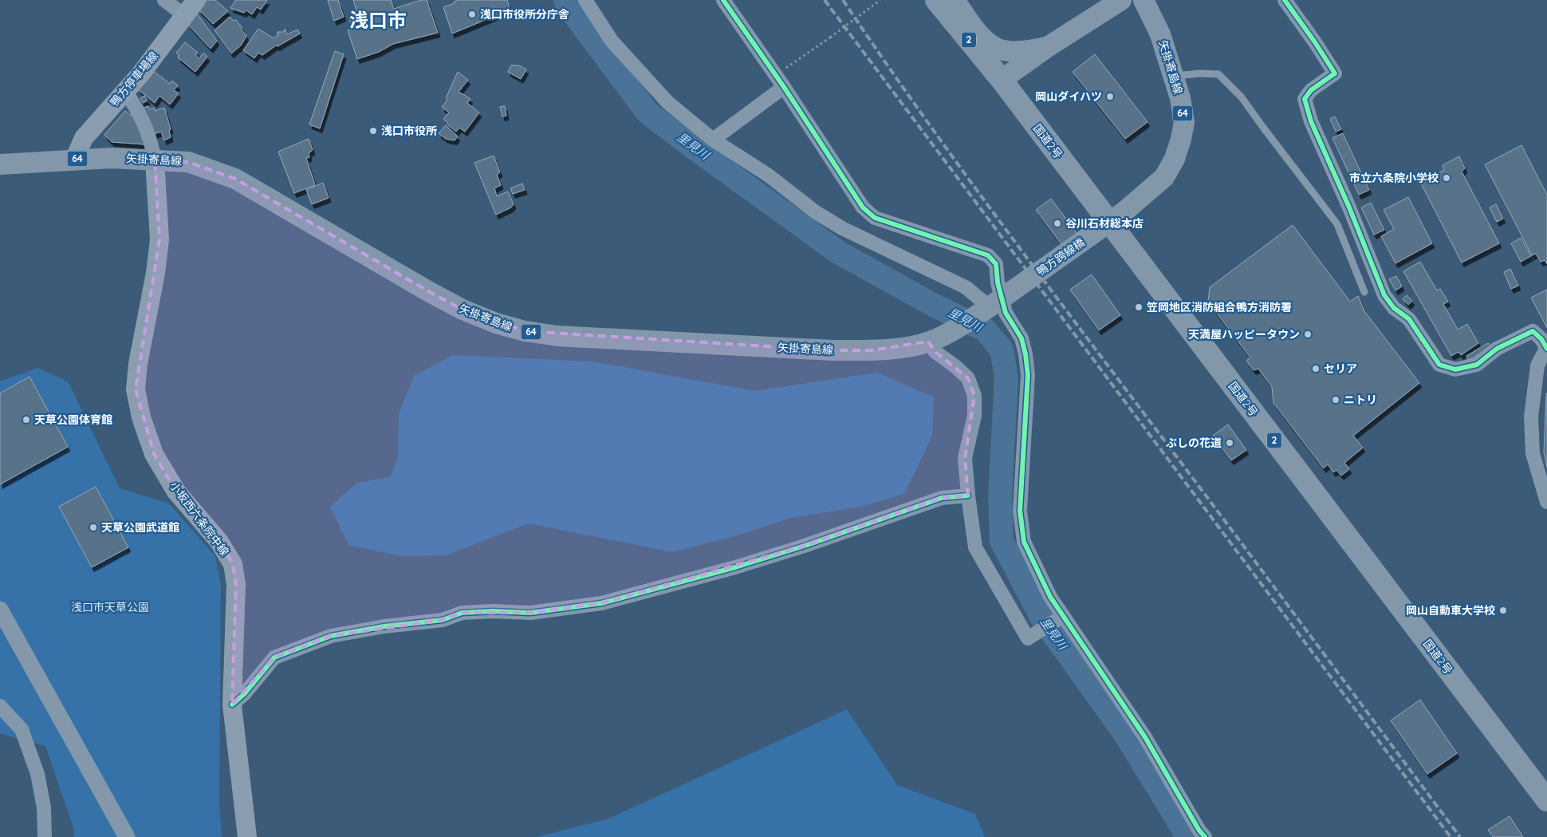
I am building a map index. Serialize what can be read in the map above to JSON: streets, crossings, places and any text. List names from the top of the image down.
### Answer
{
  "streets": {
    "highway": ["2", "国道2号"],
    "main road": [
      "矢掛寄島線",
      "鴨方停車場線",
      "64",
      "鴨方跨線橋",
      "小坂西六条院中線"
    ]
  },
  "crossings": [
    ["矢掛寄島線", "鴨方停車場線"],
    ["矢掛寄島線", "鴨方跨線橋"],
    ["矢掛寄島線", "小坂西六条院中線"]
  ],
  "districts": ["浅口市"],
  "water": ["里見川"],
  "parks": ["浅口市天草公園"],
  "places": [
    "浅口市役所分庁舎",
    "岡山ダイハツ",
    "浅口市役所",
    "市立六条院小学校",
    "谷川石材総本店",
    "笠岡地区消防組合鴨方消防署",
    "天満屋ハッピータウン",
    "セリア",
    "ニトリ",
    "天草公園体育館",
    "ぶしの花道",
    "天草公園武道館",
    "岡山自動車大学校"
  ]
}
